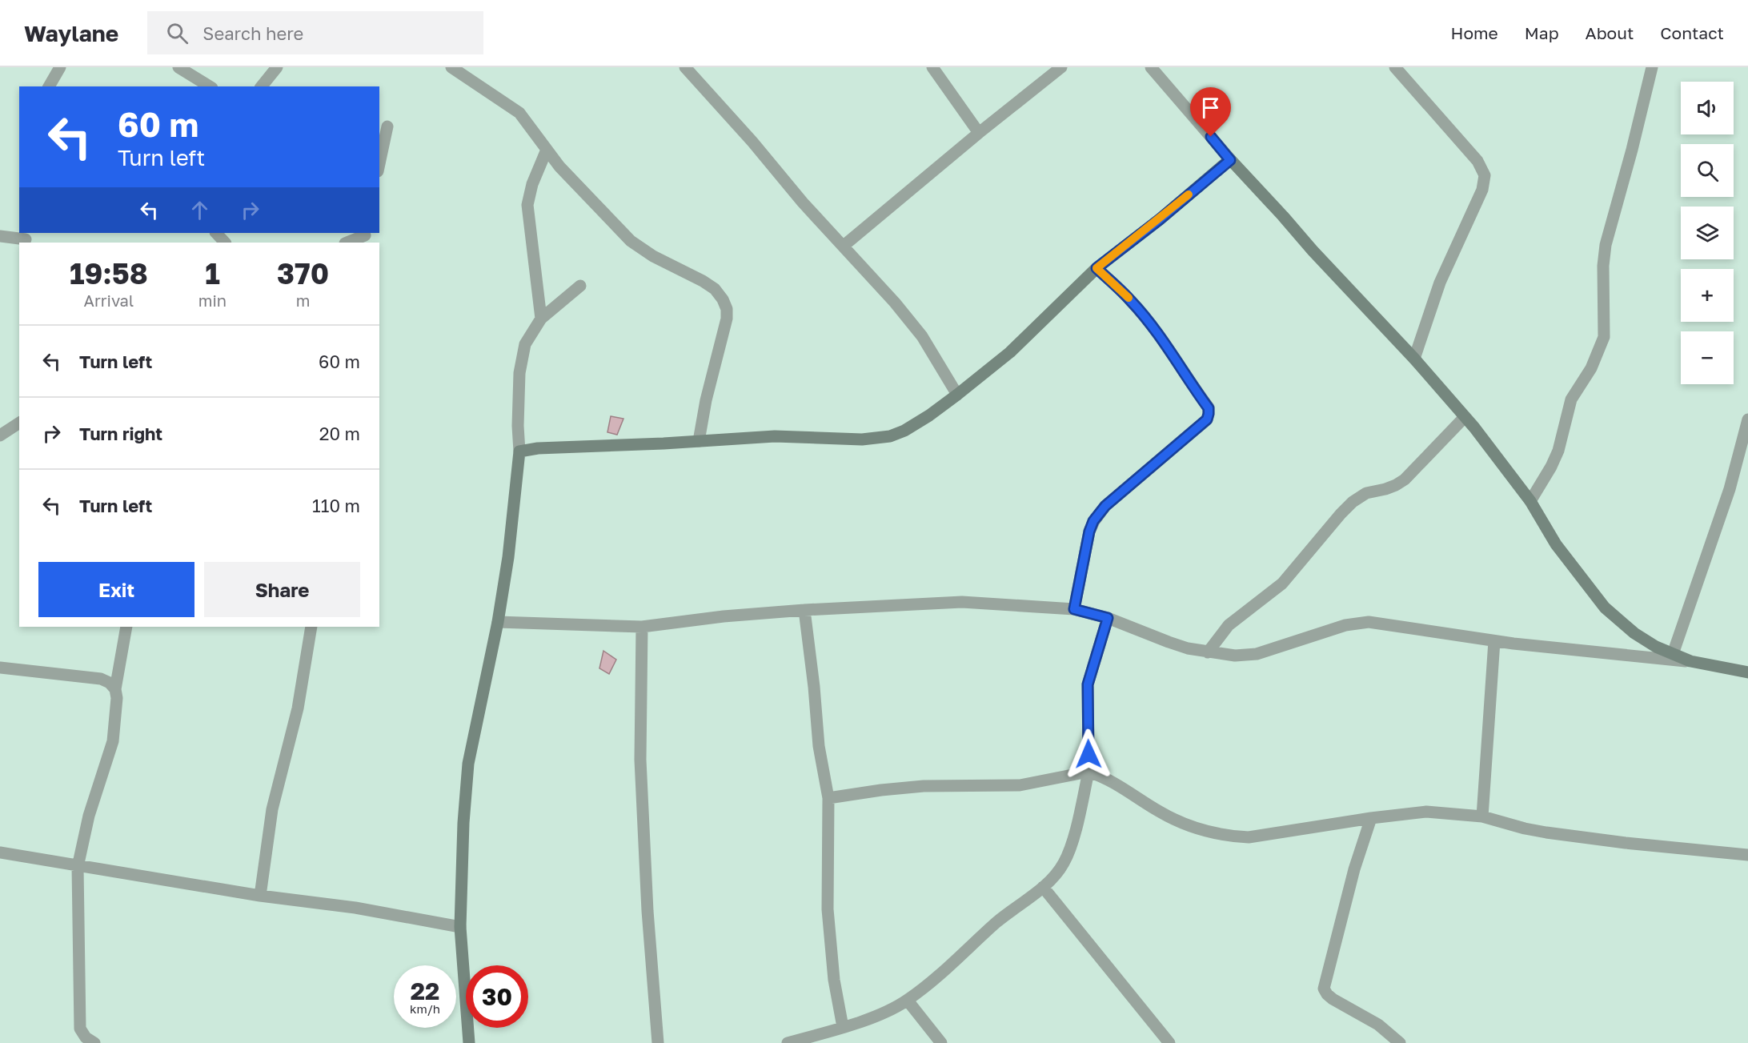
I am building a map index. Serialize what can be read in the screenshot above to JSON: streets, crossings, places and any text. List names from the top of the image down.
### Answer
{
  "page": {
    "header": "Waylane",
    "search": "Search here",
    "nav": [
      "Home",
      "Map",
      "About",
      "Contact"
    ],
    "map_buttons": ["+", "−"],
    "turn": ["60 m", "Turn left"],
    "eta": [
      "19:58",
      "Arrival",
      "1",
      "min",
      "370",
      "m"
    ],
    "list": [
      {
        "name": "Turn left",
        "value": "60 m"
      },
      {
        "name": "Turn right",
        "value": "20 m"
      },
      {
        "name": "Turn left",
        "value": "110 m"
      }
    ],
    "buttons": ["Exit", "Share"],
    "speed": "22 km/h",
    "limit": "30"
  }
}
